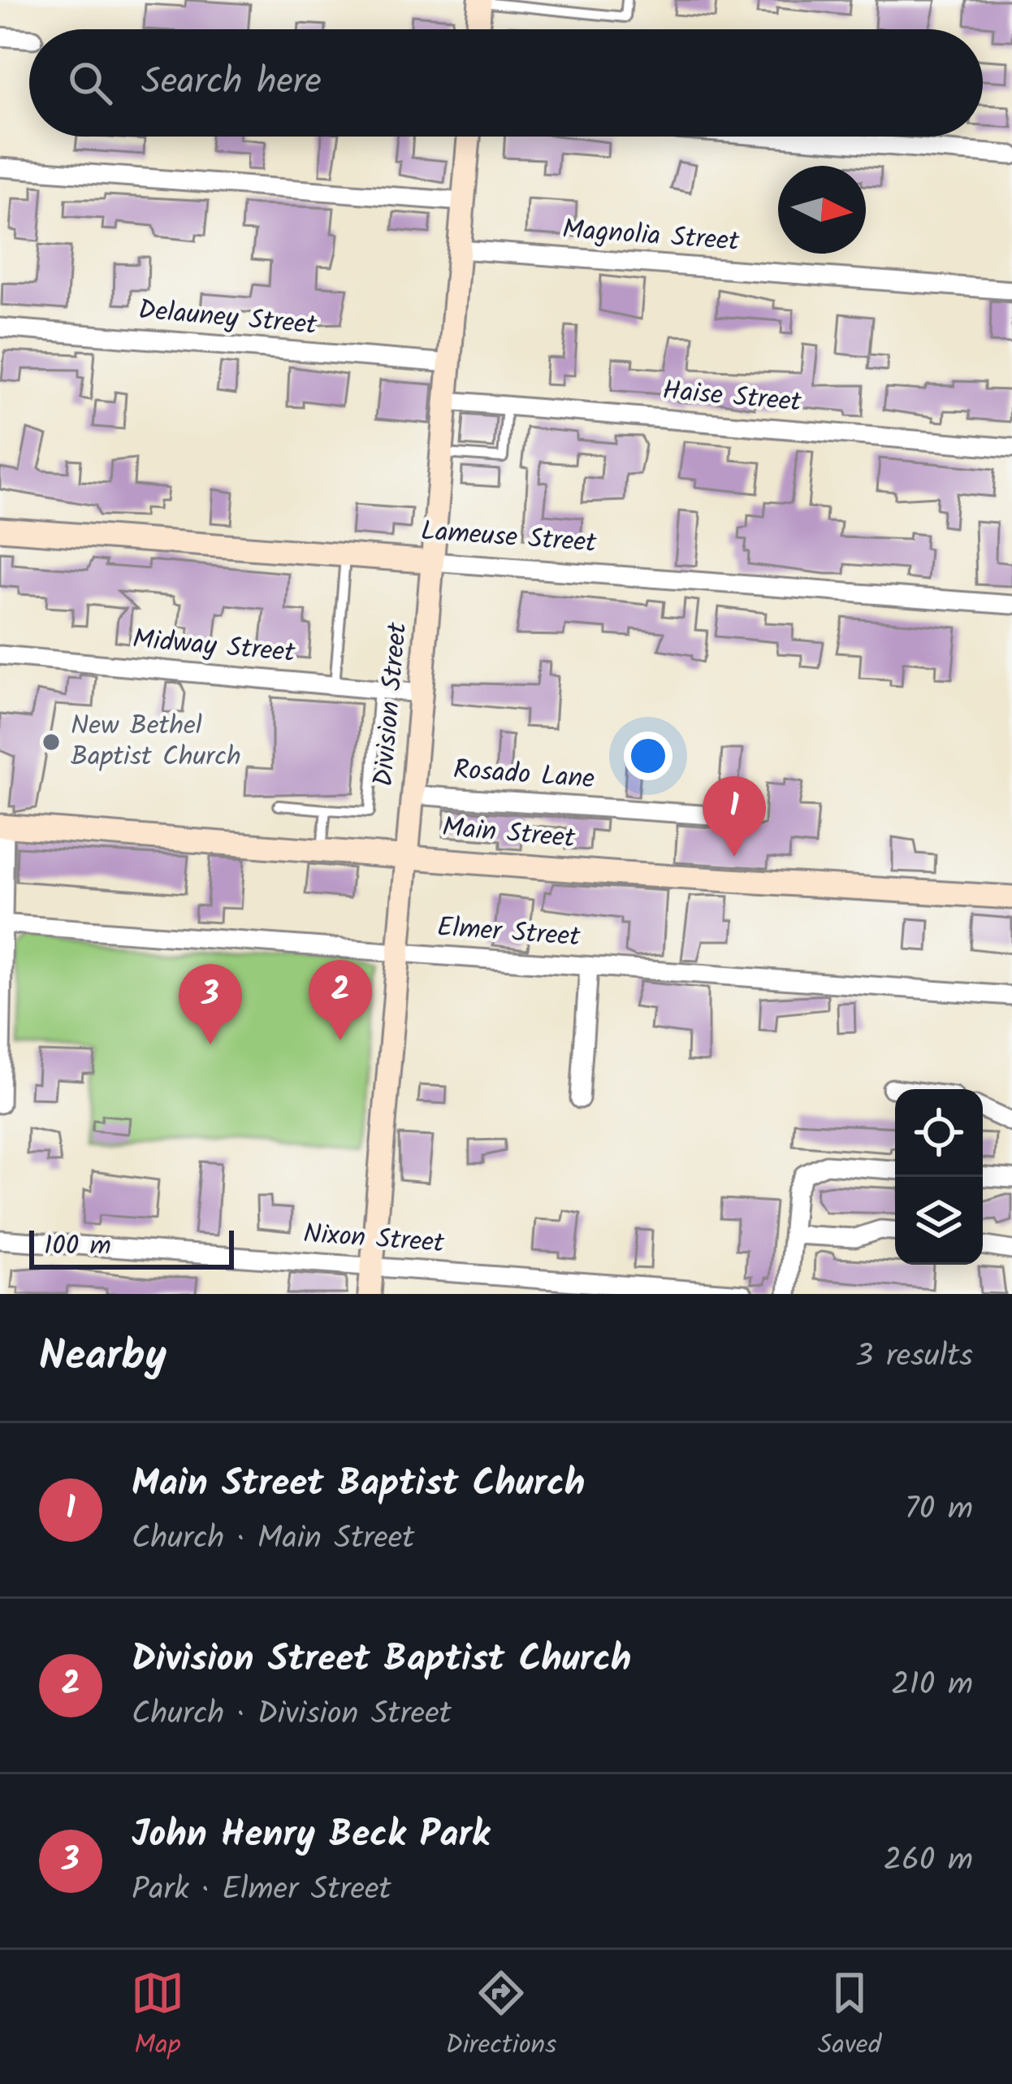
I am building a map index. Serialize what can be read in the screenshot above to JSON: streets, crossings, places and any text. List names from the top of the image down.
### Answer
{
  "streets": {
    "street": [
      "Magnolia Street",
      "Delauney Street",
      "Haise Street",
      "Lameuse Street",
      "Midway Street",
      "Division Street",
      "Rosado Lane",
      "Main Street",
      "Elmer Street",
      "Nixon Street"
    ]
  },
  "crossings": [
    ["Magnolia Street", "Division Street"],
    ["Delauney Street", "Division Street"],
    ["Haise Street", "Division Street"],
    ["Lameuse Street", "Division Street"],
    ["Midway Street", "Division Street"],
    ["Division Street", "Rosado Lane"],
    ["Division Street", "Main Street"],
    ["Division Street", "Elmer Street"],
    ["Division Street", "Nixon Street"]
  ],
  "places": ["New Bethel Baptist Church"],
  "scale_bar": "100 m",
  "north": "right",
  "page": {
    "search": "Search here",
    "pins": ["1", "2", "3"],
    "scale": "100 m",
    "heading": ["Nearby", "3 results"],
    "list": [
      {
        "mark": "1",
        "name": "Main Street Baptist Church",
        "note": "Church · Main Street",
        "value": "70 m"
      },
      {
        "mark": "2",
        "name": "Division Street Baptist Church",
        "note": "Church · Division Street",
        "value": "210 m"
      },
      {
        "mark": "3",
        "name": "John Henry Beck Park",
        "note": "Park · Elmer Street",
        "value": "260 m"
      }
    ],
    "nav": ["Map", "Directions", "Saved"]
  }
}
